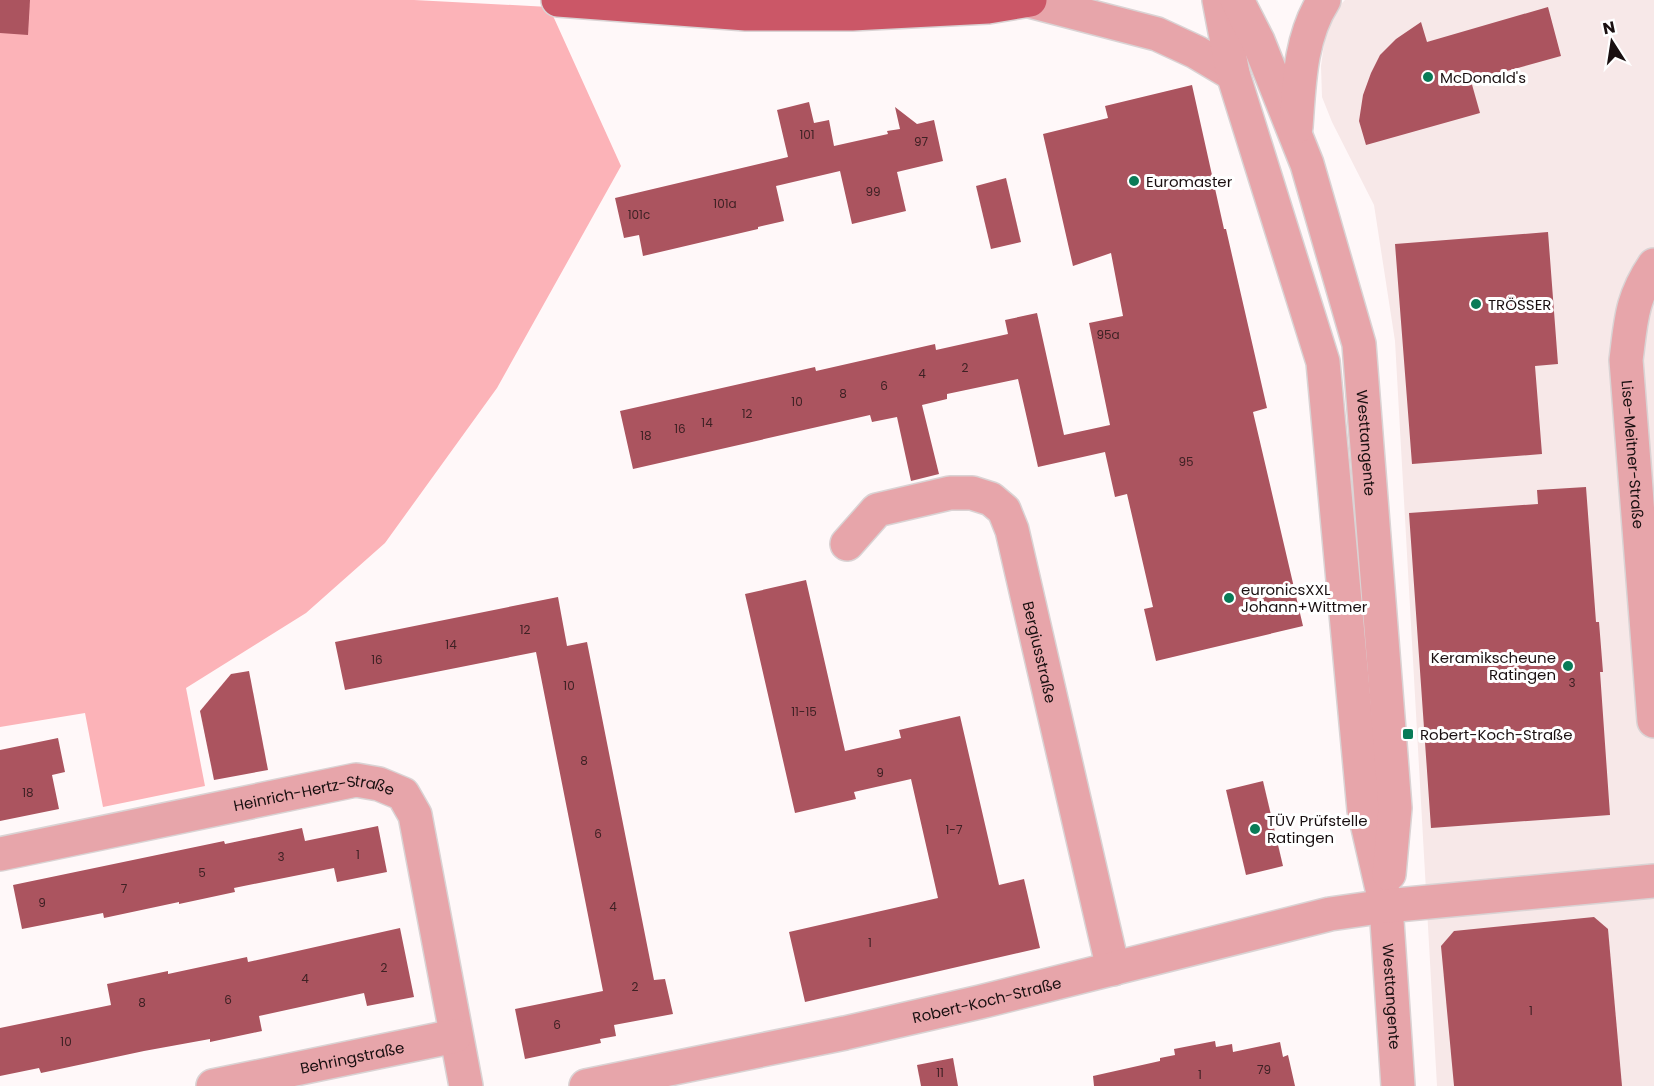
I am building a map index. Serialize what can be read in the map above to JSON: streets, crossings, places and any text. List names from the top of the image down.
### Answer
{
  "streets": {
    "street": [
      "Westtangente",
      "Lise-Meitner-Straße",
      "Bergiusstraße",
      "Heinrich-Hertz-Straße",
      "Robert-Koch-Straße",
      "Behringstraße"
    ]
  },
  "crossings": [
    ["Westtangente", "Robert-Koch-Straße"],
    ["Bergiusstraße", "Robert-Koch-Straße"],
    ["Heinrich-Hertz-Straße", "Behringstraße"]
  ],
  "places": {
    "other": [
      "McDonald's",
      "Euromaster",
      "TRÖSSER",
      "euronicsXXL Johann+Wittmer",
      "Keramikscheune Ratingen",
      "TÜV Prüfstelle Ratingen"
    ],
    "transit": ["Robert-Koch-Straße"]
  },
  "house_numbers": [
    "101",
    "97",
    "99",
    "101a",
    "101c",
    "95a",
    "2",
    "4",
    "6",
    "8",
    "10",
    "12",
    "14",
    "16",
    "18",
    "95",
    "12",
    "14",
    "16",
    "3",
    "10",
    "11-15",
    "8",
    "9",
    "18",
    "1-7",
    "6",
    "1",
    "3",
    "5",
    "7",
    "9",
    "4",
    "1",
    "2",
    "4",
    "2",
    "6",
    "8",
    "1",
    "6",
    "10",
    "79",
    "11",
    "1"
  ],
  "north": "top"
}
